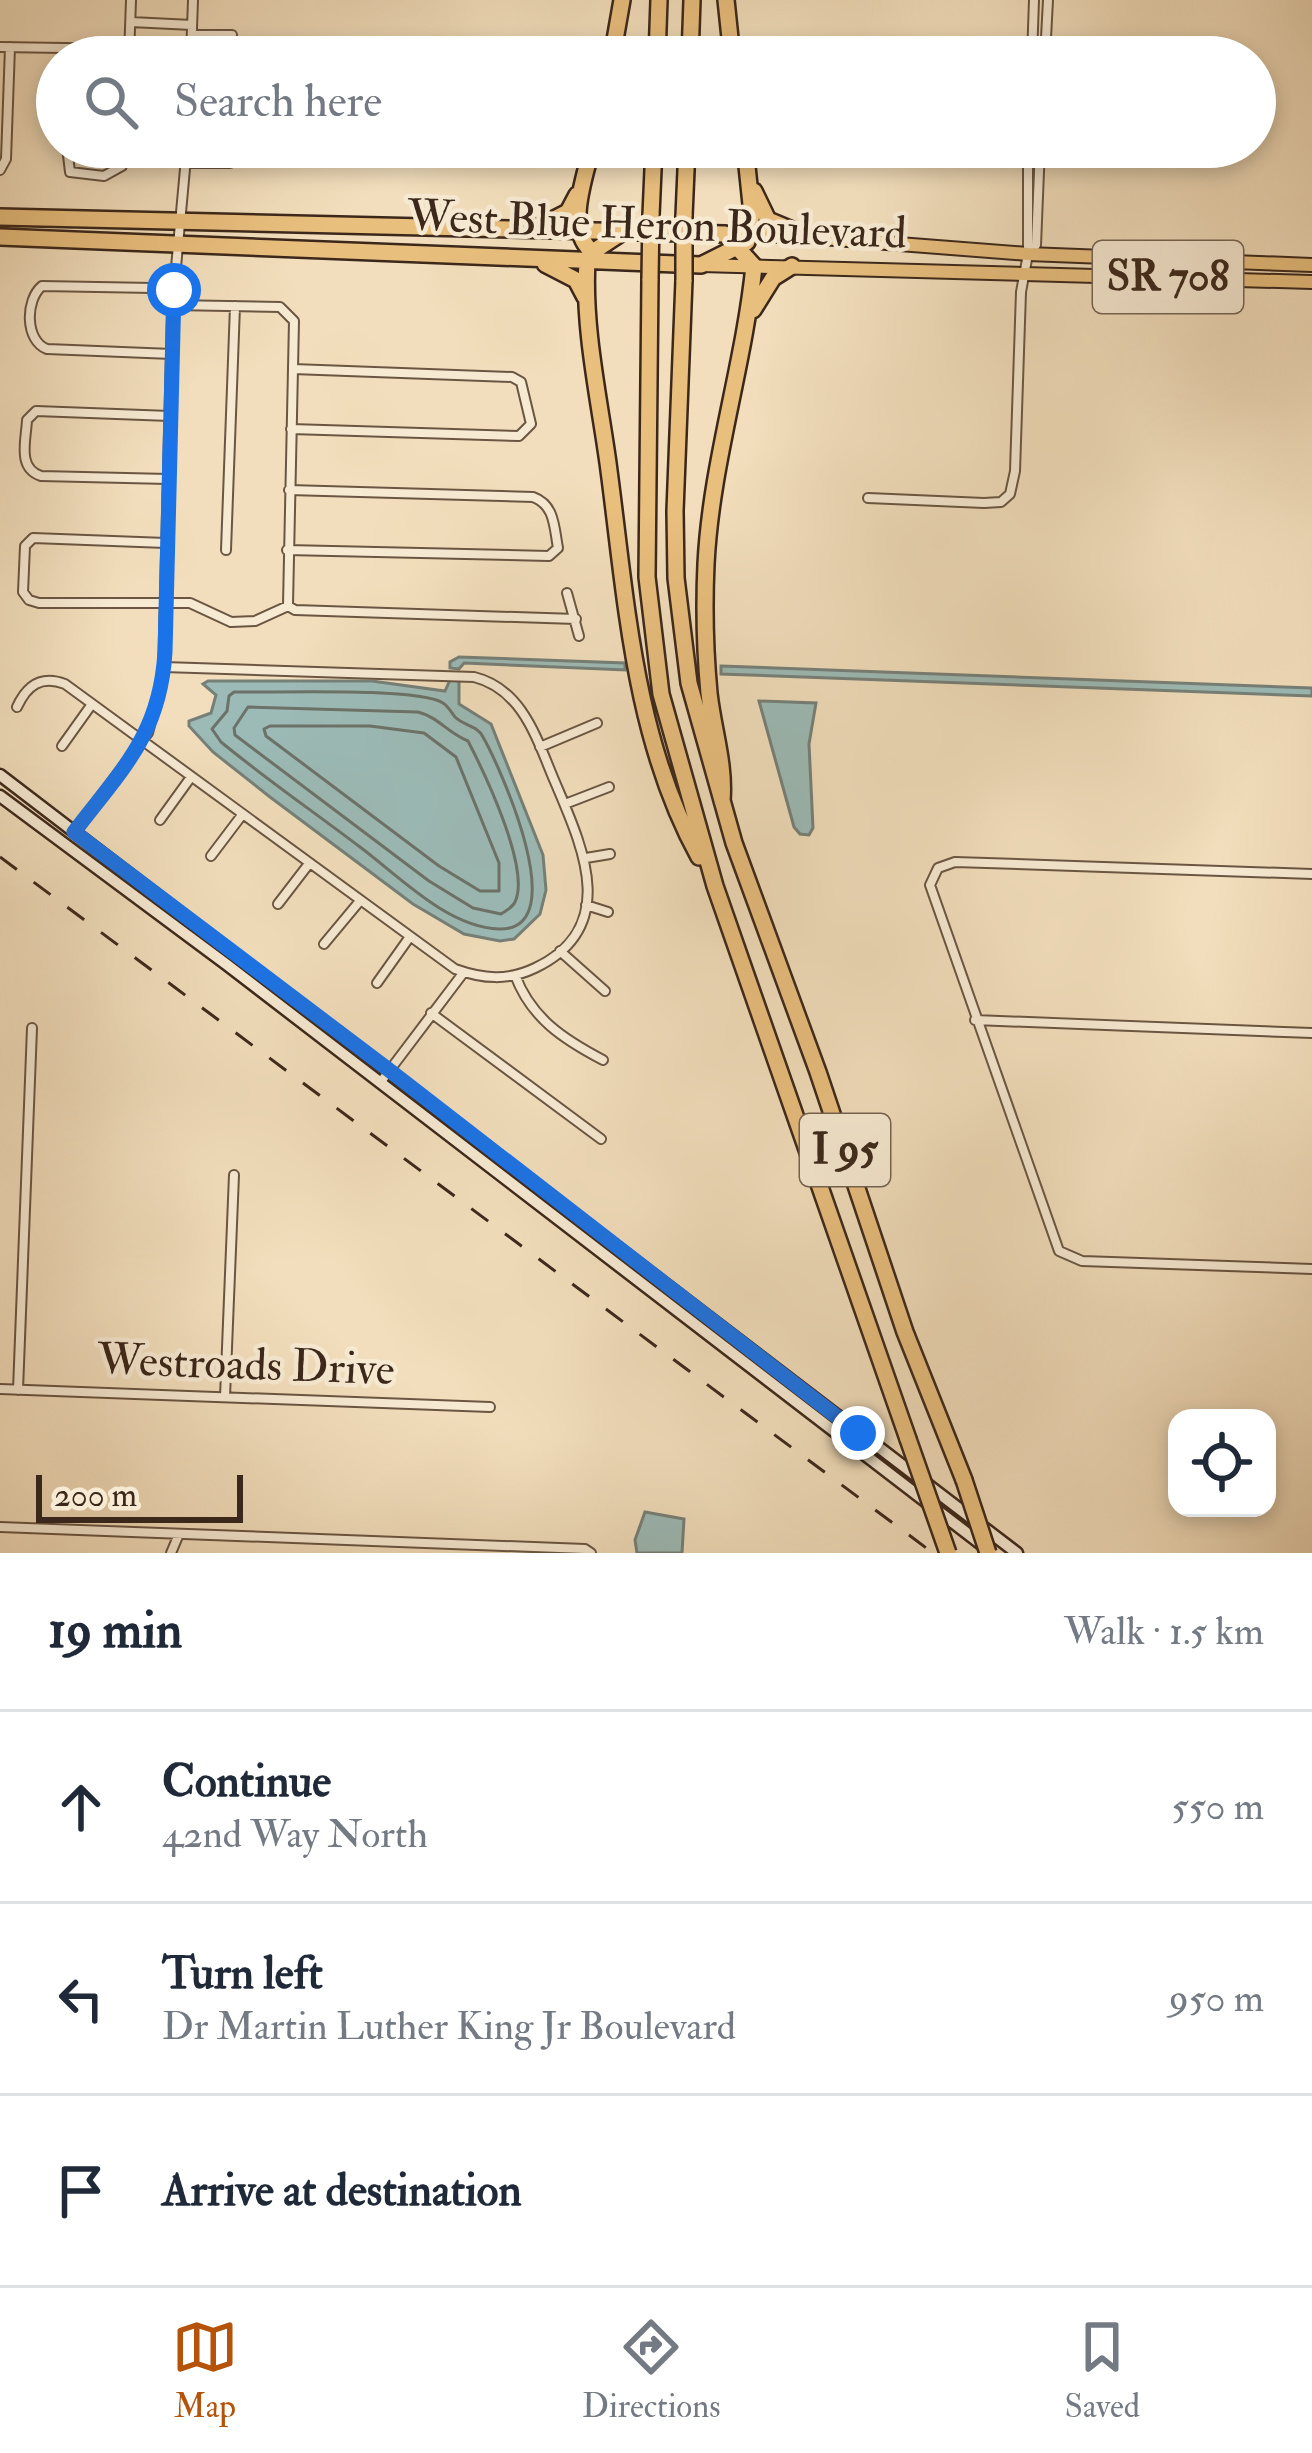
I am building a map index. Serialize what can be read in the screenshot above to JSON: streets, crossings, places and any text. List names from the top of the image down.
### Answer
{
  "streets": {
    "highway": ["West Blue Heron Boulevard", "SR 708", "I 95"],
    "street": ["Westroads Drive"]
  },
  "scale_bar": "200 m",
  "page": {
    "search": "Search here",
    "scale": "200 m",
    "heading": ["19 min", "Walk · 1.5 km"],
    "list": [
      ["Continue", "42nd Way North", "550 m"],
      ["Turn left", "Dr Martin Luther King Jr Boulevard", "950 m"],
      "Arrive at destination"
    ],
    "nav": ["Map", "Directions", "Saved"]
  }
}
